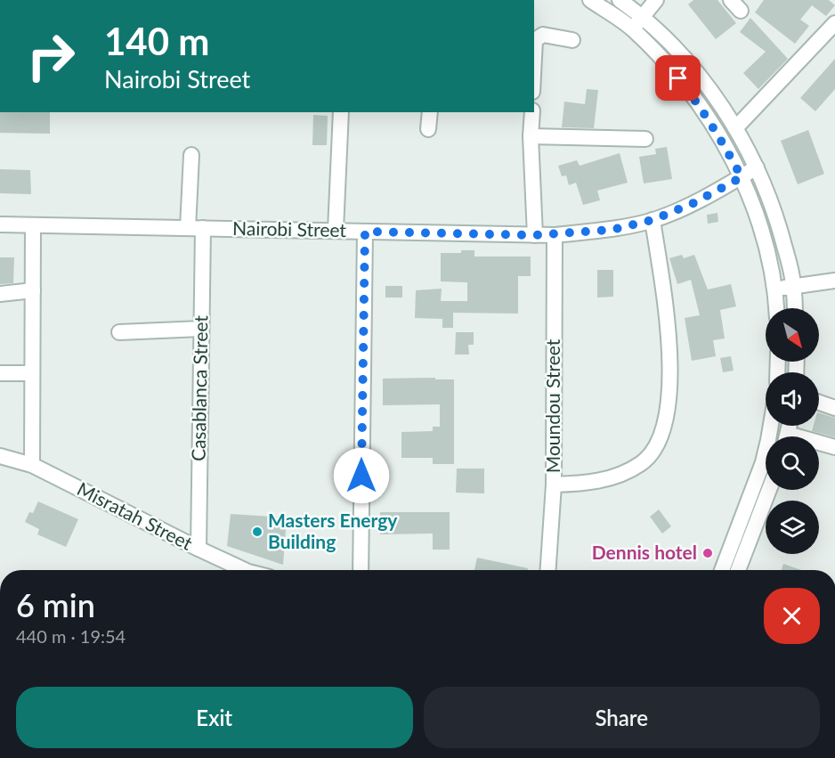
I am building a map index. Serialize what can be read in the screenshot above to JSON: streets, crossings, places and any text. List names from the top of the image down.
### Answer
{
  "streets": {
    "street": [
      "Nairobi Street",
      "Casablanca Street",
      "Moundou Street",
      "Misratah Street"
    ]
  },
  "crossings": [
    ["Nairobi Street", "Casablanca Street"],
    ["Nairobi Street", "Moundou Street"],
    ["Casablanca Street", "Misratah Street"]
  ],
  "places": ["Masters Energy Building", "Dennis hotel"],
  "north": "bottom right",
  "page": {
    "turn": ["140 m", "Nairobi Street"],
    "heading": ["6 min", "440 m · 19:54"],
    "buttons": ["Exit", "Share"]
  }
}
